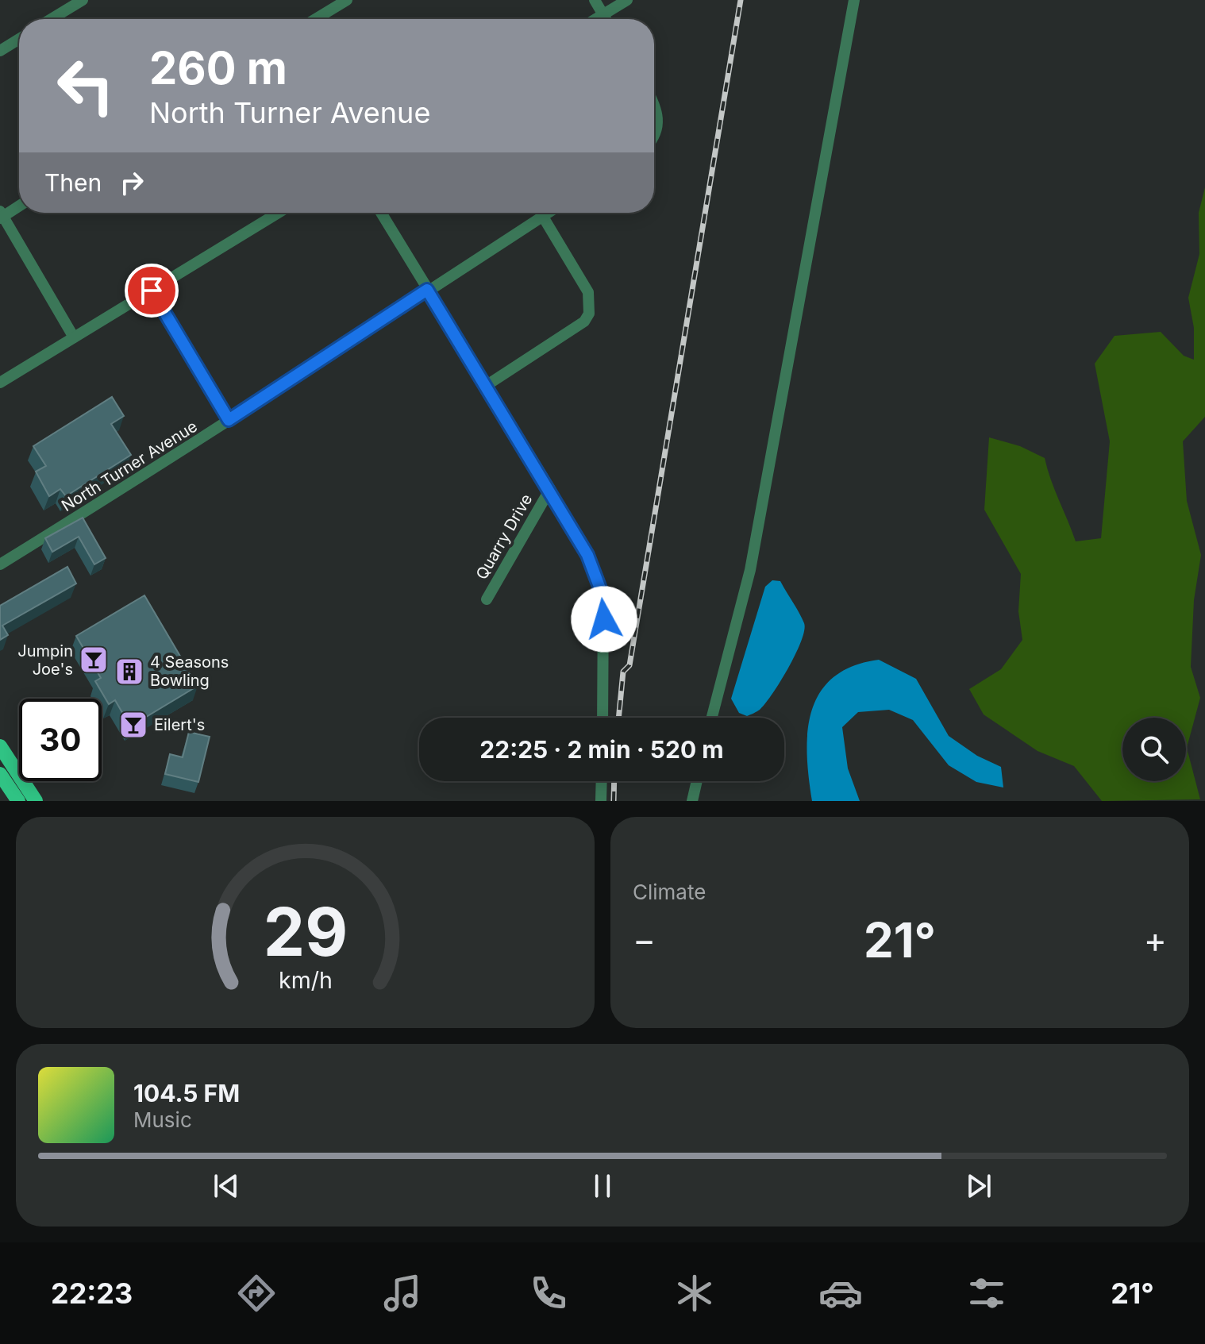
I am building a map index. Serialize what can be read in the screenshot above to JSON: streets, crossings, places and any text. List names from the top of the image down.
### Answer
{
  "streets": {
    "street": ["North Turner Avenue", "Quarry Drive"]
  },
  "places": {
    "bar": ["Jumpin Joe's", "Eilert's"],
    "building": ["4 Seasons Bowling"]
  },
  "page": {
    "turn": ["260 m", "North Turner Avenue"],
    "then": "Then",
    "limit": "30",
    "trip": "22:25 · 2 min · 520 m",
    "tile": "Climate",
    "heat": ["−", "21°", "+"],
    "song": ["104.5 FM", "Music"],
    "tabs": ["22:23", "21°"],
    "gauge": ["29", "km/h"]
  }
}
